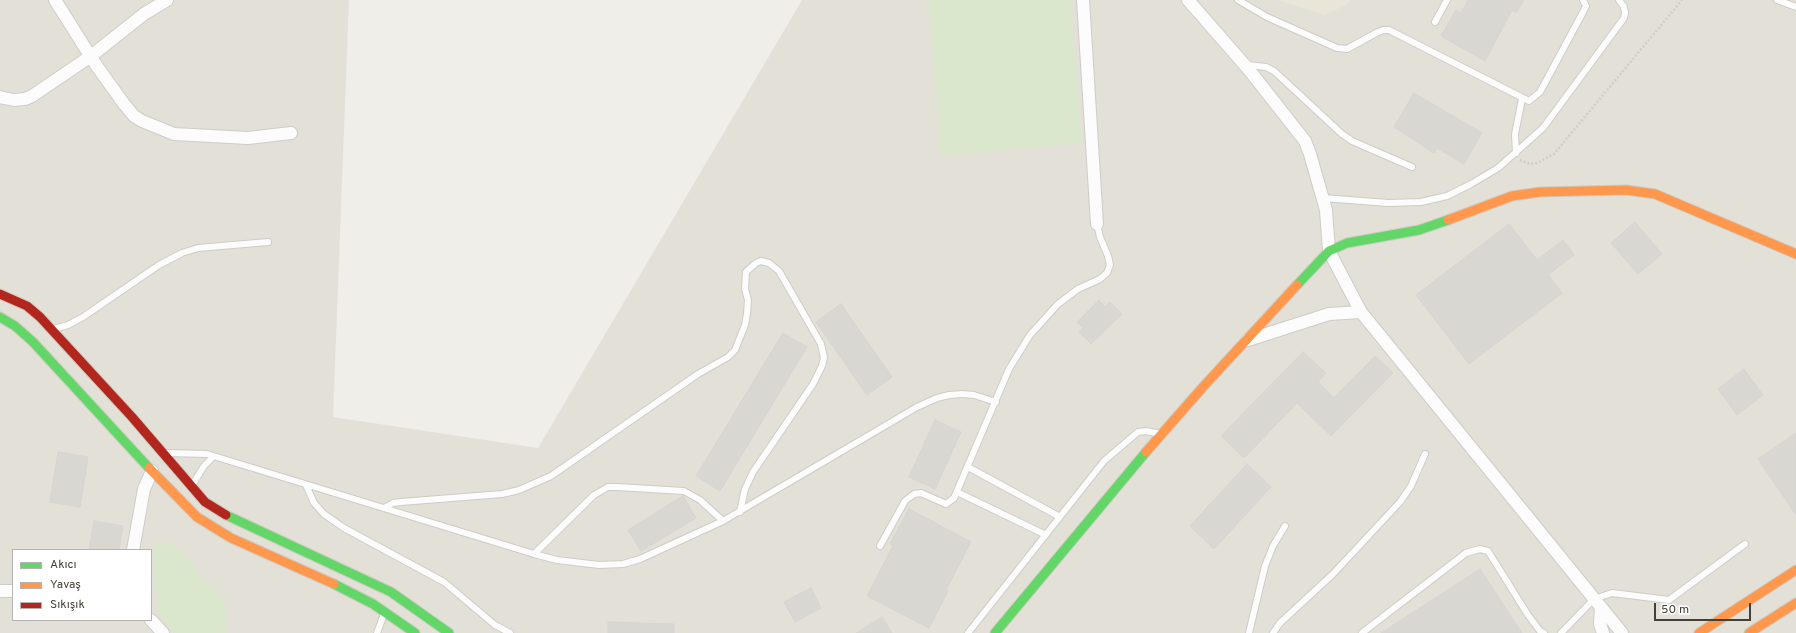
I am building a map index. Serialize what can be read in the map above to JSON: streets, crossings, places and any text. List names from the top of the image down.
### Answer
{
  "legend": ["Akıcı", "Yavaş", "Sıkışık"],
  "scale_bar": "50 m"
}
